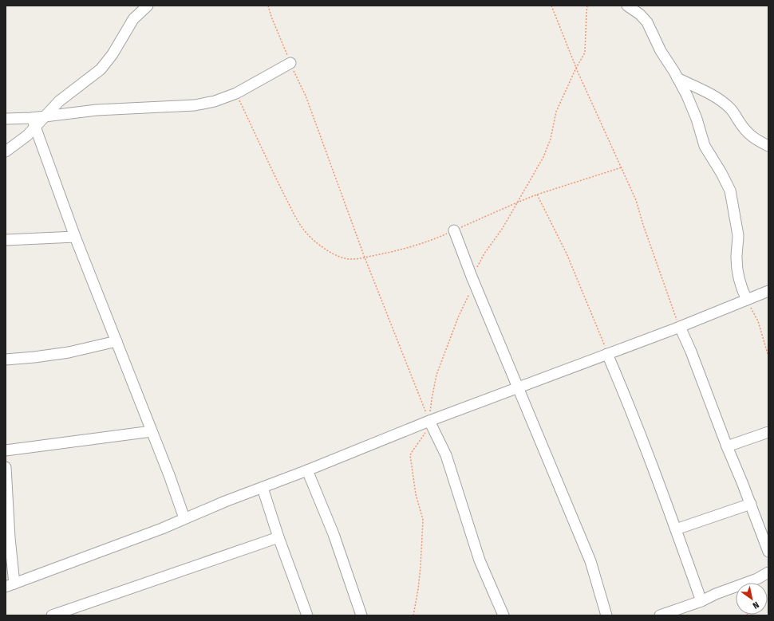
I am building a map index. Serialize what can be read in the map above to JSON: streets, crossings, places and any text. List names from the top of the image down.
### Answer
{
  "north": "bottom right"
}
